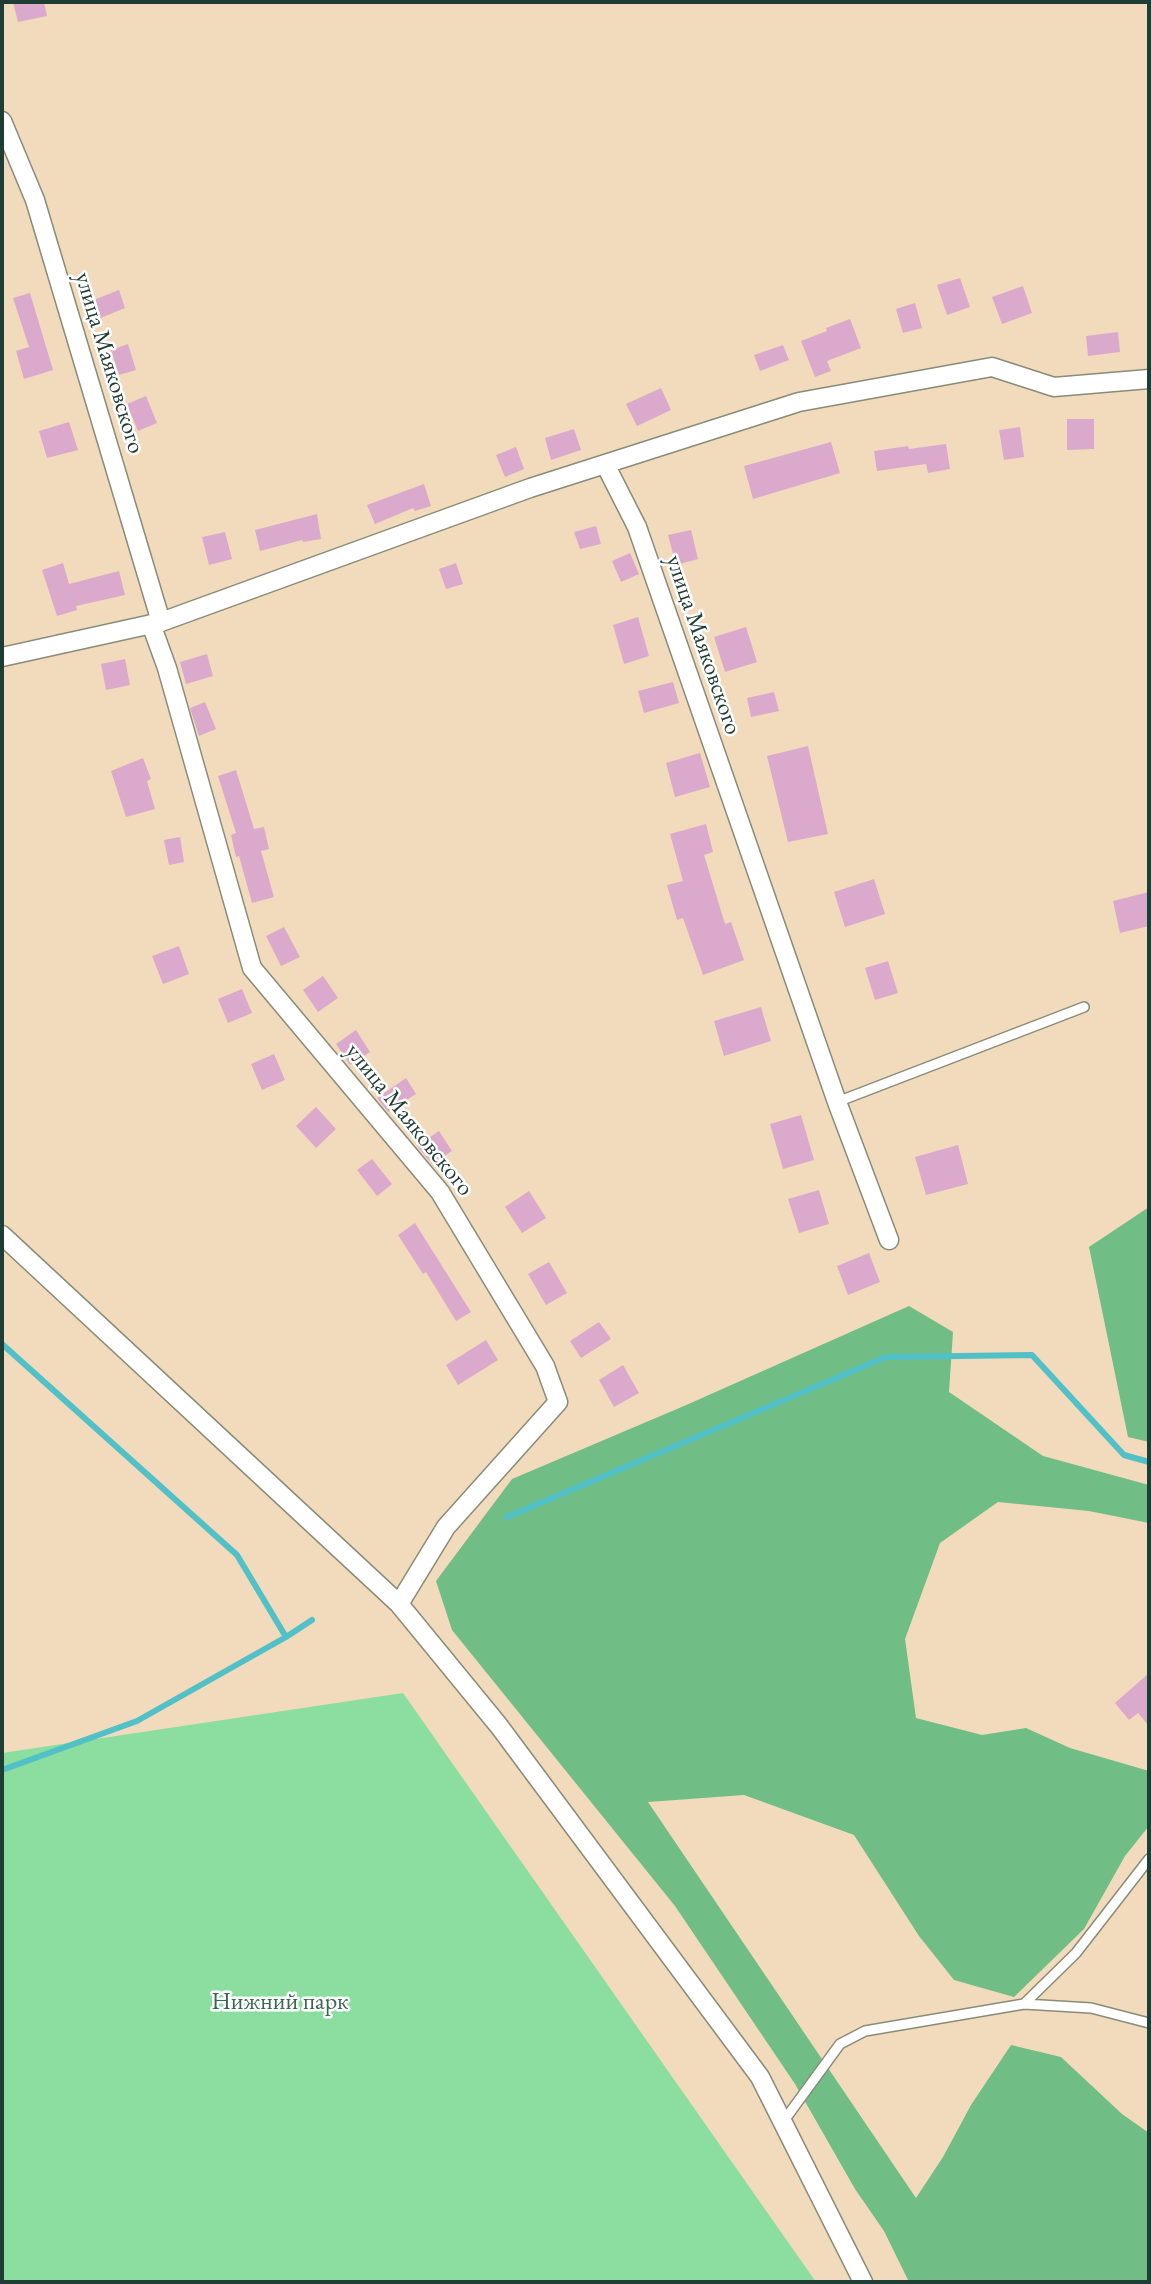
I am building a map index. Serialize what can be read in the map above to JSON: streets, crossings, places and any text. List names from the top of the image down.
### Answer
{
  "streets": {
    "street": ["улица Маяковского"]
  },
  "parks": ["Нижний парк"]
}
